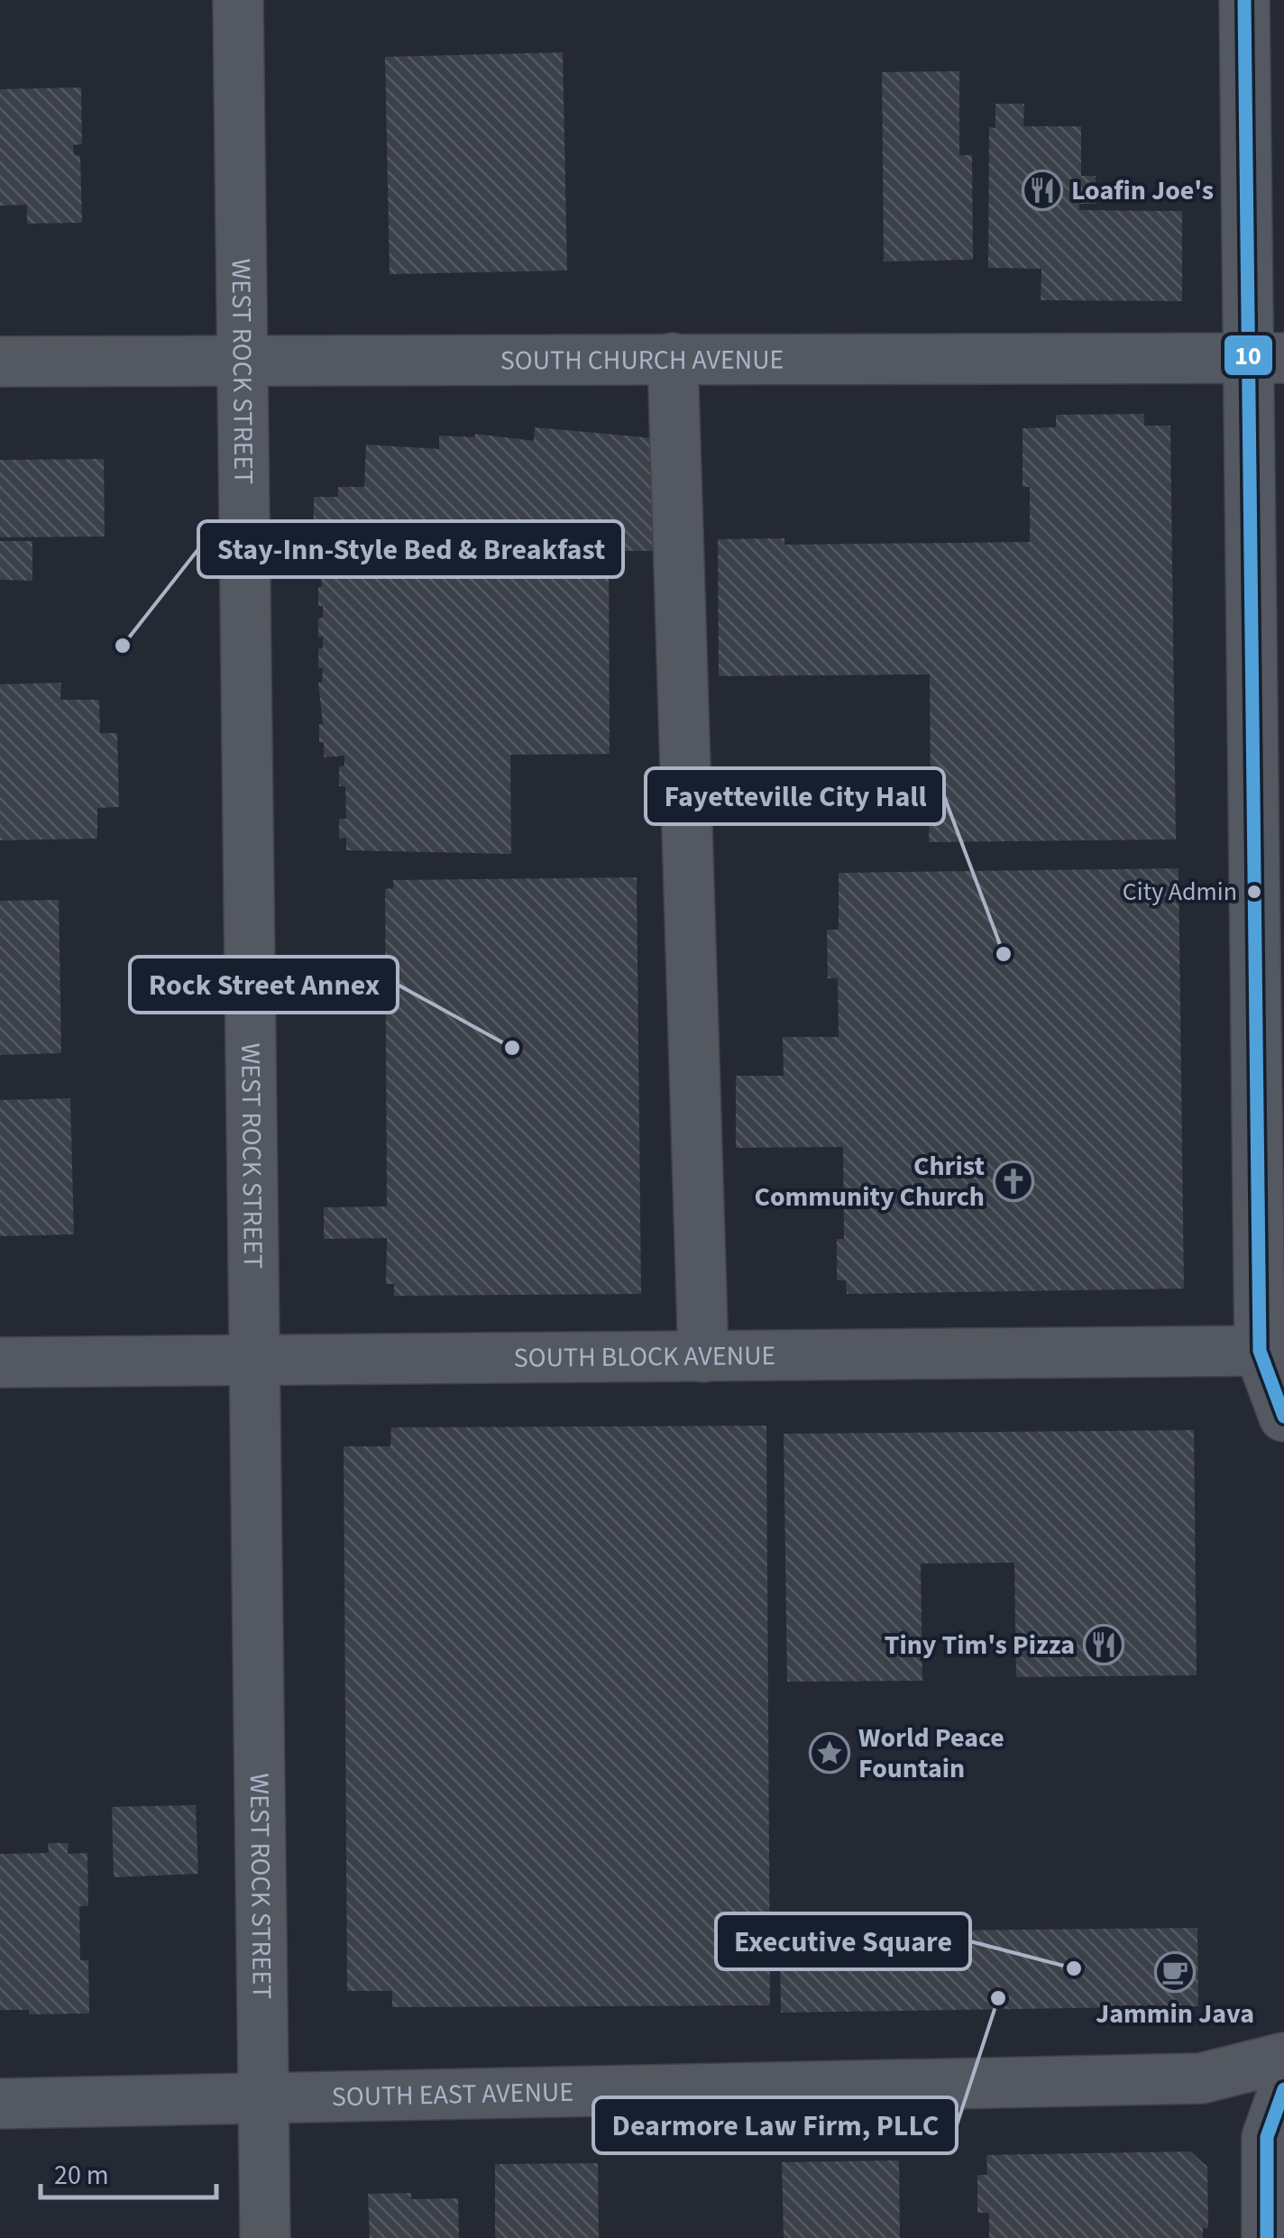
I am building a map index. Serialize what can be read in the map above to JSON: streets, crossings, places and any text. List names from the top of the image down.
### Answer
{
  "streets": {
    "street": [
      "SOUTH CHURCH AVENUE",
      "WEST ROCK STREET",
      "SOUTH BLOCK AVENUE",
      "SOUTH EAST AVENUE"
    ]
  },
  "crossings": [
    ["SOUTH CHURCH AVENUE", "WEST ROCK STREET"],
    ["WEST ROCK STREET", "SOUTH BLOCK AVENUE"],
    ["WEST ROCK STREET", "SOUTH EAST AVENUE"]
  ],
  "places": {
    "restaurant": ["Loafin Joe's", "Tiny Tim's Pizza"],
    "other": [
      "Stay-Inn-Style Bed & Breakfast",
      "City Admin",
      "Fayetteville City Hall",
      "Rock Street Annex",
      "Executive Square",
      "Dearmore Law Firm, PLLC"
    ],
    "church": ["Christ Community Church"],
    "place": ["World Peace Fountain"],
    "cafe": ["Jammin Java"]
  },
  "lines": ["transit line 10"],
  "scale_bar": "20 m"
}
